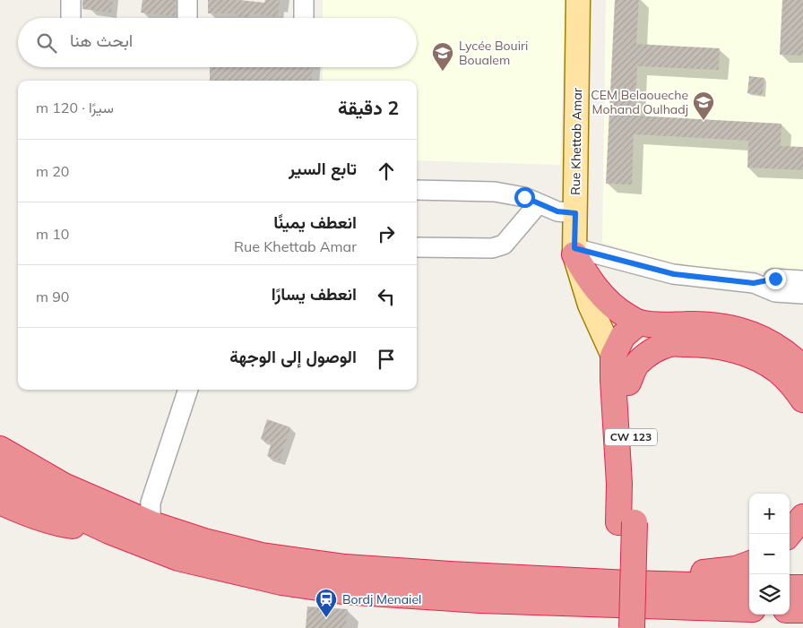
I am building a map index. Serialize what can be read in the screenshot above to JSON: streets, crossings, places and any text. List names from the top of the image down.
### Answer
{
  "streets": {
    "highway": ["CW 123"],
    "main road": ["Rue Khettab Amar"]
  },
  "crossings": [
    ["Rue Khettab Amar", "CW 123"]
  ],
  "places": {
    "school or university": ["Lycée Bouiri Boualem", "CEM Belaoueche Mohand Oulhadj"],
    "station": ["Bordj Menaiel"]
  },
  "page": {
    "search": "ابحث هنا",
    "heading": ["2 دقيقة", "سيرًا · 120 m"],
    "list": [
      ["تابع السير", "20 m"],
      ["انعطف يمينًا", "Rue Khettab Amar", "10 m"],
      ["انعطف يسارًا", "90 m"],
      "الوصول إلى الوجهة"
    ],
    "map_buttons": ["+", "−"]
  }
}
